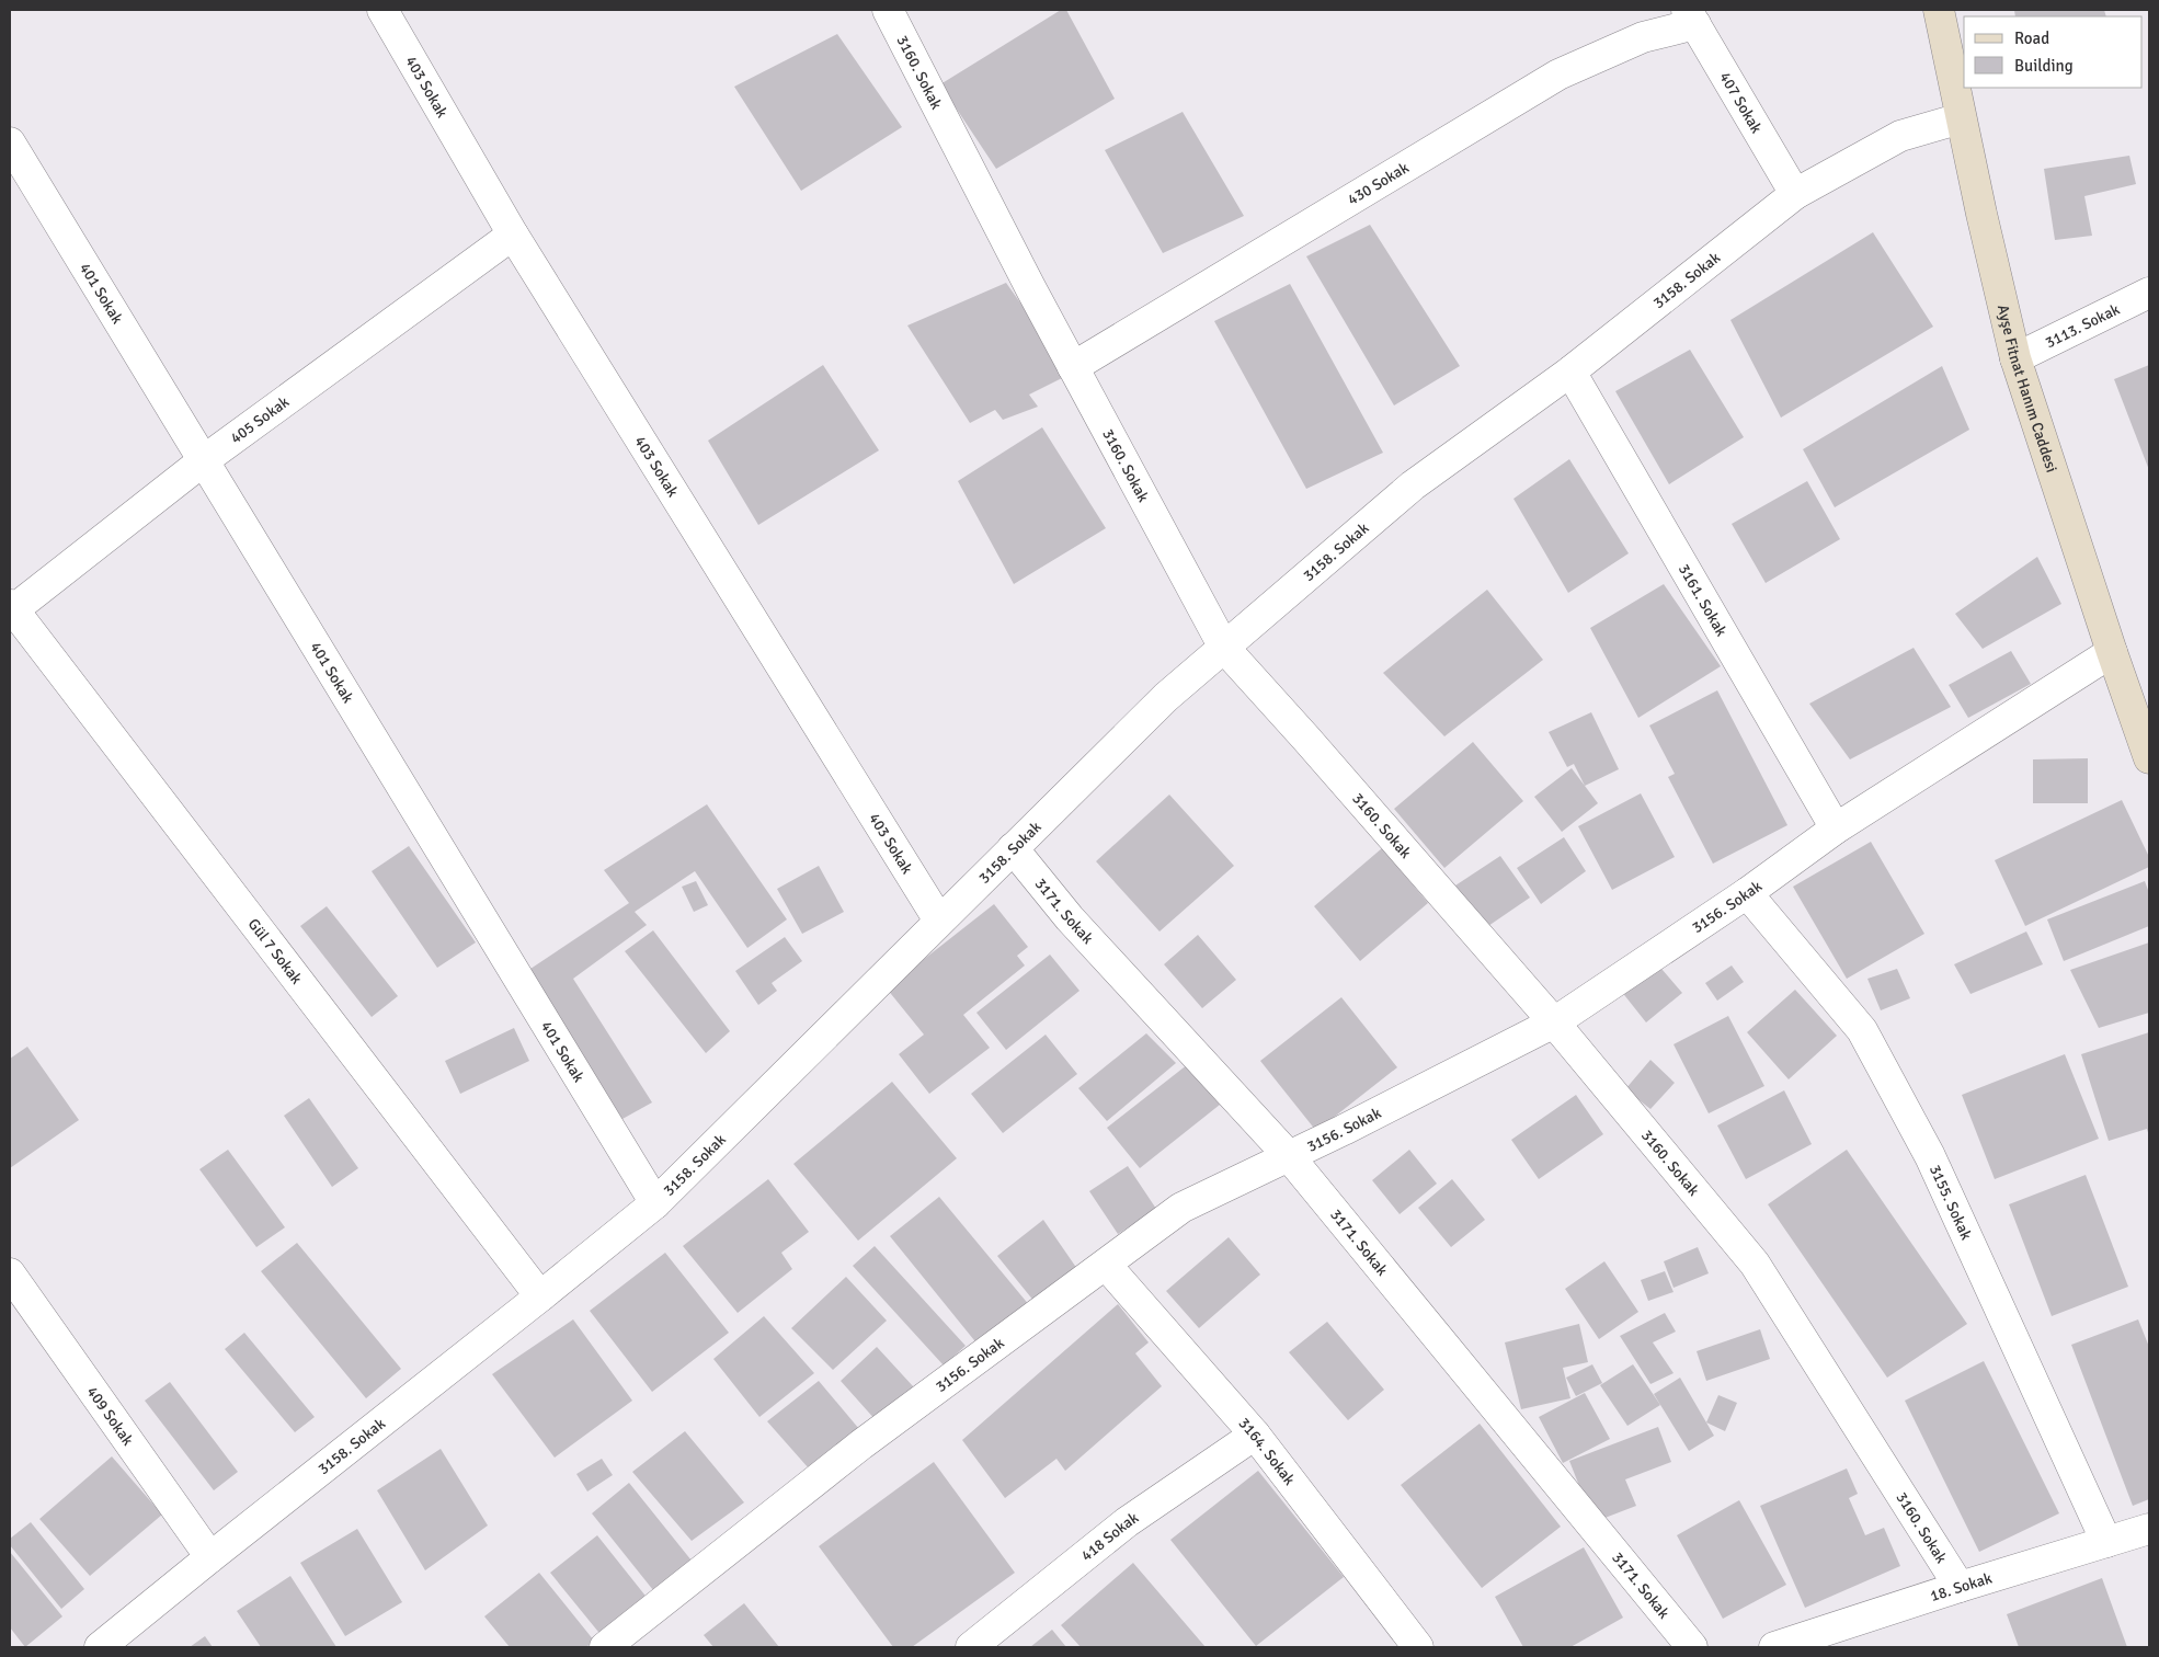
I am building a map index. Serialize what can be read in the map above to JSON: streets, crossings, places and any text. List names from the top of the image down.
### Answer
{
  "streets": {
    "street": [
      "3160. Sokak",
      "403 Sokak",
      "407 Sokak",
      "430 Sokak",
      "3158. Sokak",
      "401 Sokak",
      "3113. Sokak",
      "Ayşe Fitnat Hanım Caddesi",
      "405 Sokak",
      "3161. Sokak",
      "3156. Sokak",
      "3171. Sokak",
      "Gül 7 Sokak",
      "3155. Sokak",
      "409 Sokak",
      "3164. Sokak",
      "418 Sokak",
      "18. Sokak"
    ]
  },
  "crossings": [
    ["3160. Sokak", "430 Sokak"],
    ["3160. Sokak", "3158. Sokak"],
    ["3160. Sokak", "3156. Sokak"],
    ["3160. Sokak", "18. Sokak"],
    ["403 Sokak", "3158. Sokak"],
    ["403 Sokak", "405 Sokak"],
    ["407 Sokak", "430 Sokak"],
    ["407 Sokak", "3158. Sokak"],
    ["3158. Sokak", "401 Sokak"],
    ["3158. Sokak", "Ayşe Fitnat Hanım Caddesi"],
    ["3158. Sokak", "3161. Sokak"],
    ["3158. Sokak", "3171. Sokak"],
    ["3158. Sokak", "Gül 7 Sokak"],
    ["3158. Sokak", "409 Sokak"],
    ["401 Sokak", "405 Sokak"],
    ["3113. Sokak", "Ayşe Fitnat Hanım Caddesi"],
    ["Ayşe Fitnat Hanım Caddesi", "3156. Sokak"],
    ["405 Sokak", "Gül 7 Sokak"],
    ["3161. Sokak", "3156. Sokak"],
    ["3156. Sokak", "3171. Sokak"],
    ["3156. Sokak", "3155. Sokak"],
    ["3156. Sokak", "3164. Sokak"],
    ["3155. Sokak", "18. Sokak"],
    ["3164. Sokak", "418 Sokak"]
  ],
  "legend": ["Road", "Building"]
}
